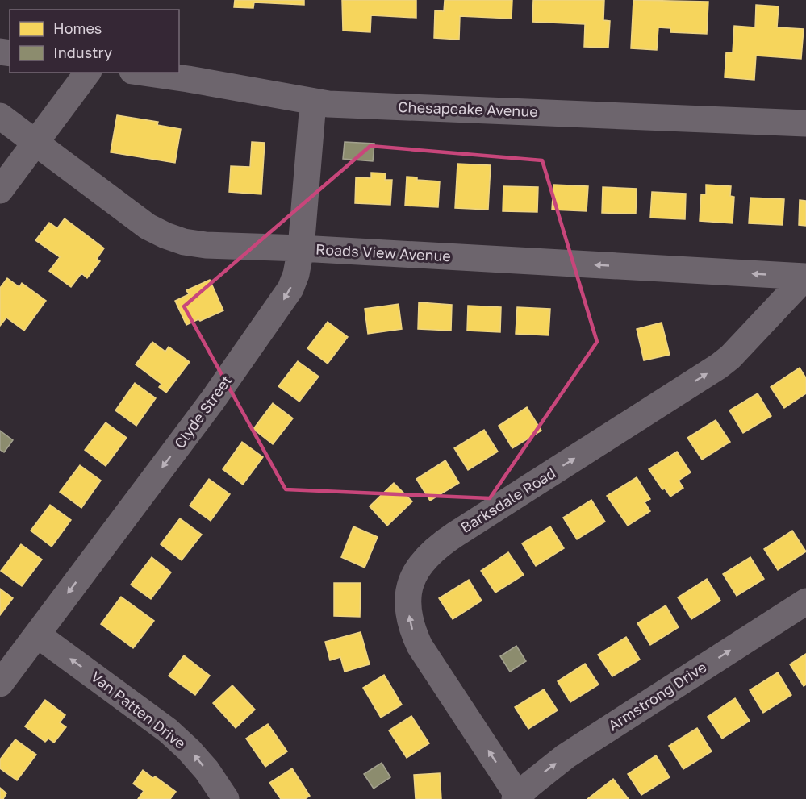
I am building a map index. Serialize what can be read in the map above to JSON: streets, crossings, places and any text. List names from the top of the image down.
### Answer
{
  "streets": {
    "street": [
      "Chesapeake Avenue",
      "Roads View Avenue",
      "Clyde Street",
      "Barksdale Road",
      "Armstrong Drive",
      "Van Patten Drive"
    ]
  },
  "crossings": [
    ["Chesapeake Avenue", "Clyde Street"],
    ["Roads View Avenue", "Clyde Street"],
    ["Roads View Avenue", "Barksdale Road"],
    ["Clyde Street", "Van Patten Drive"],
    ["Barksdale Road", "Armstrong Drive"]
  ],
  "one_way": [
    "Roads View Avenue",
    "Clyde Street",
    "Armstrong Drive",
    "Van Patten Drive"
  ],
  "legend": ["Homes", "Industry"]
}
